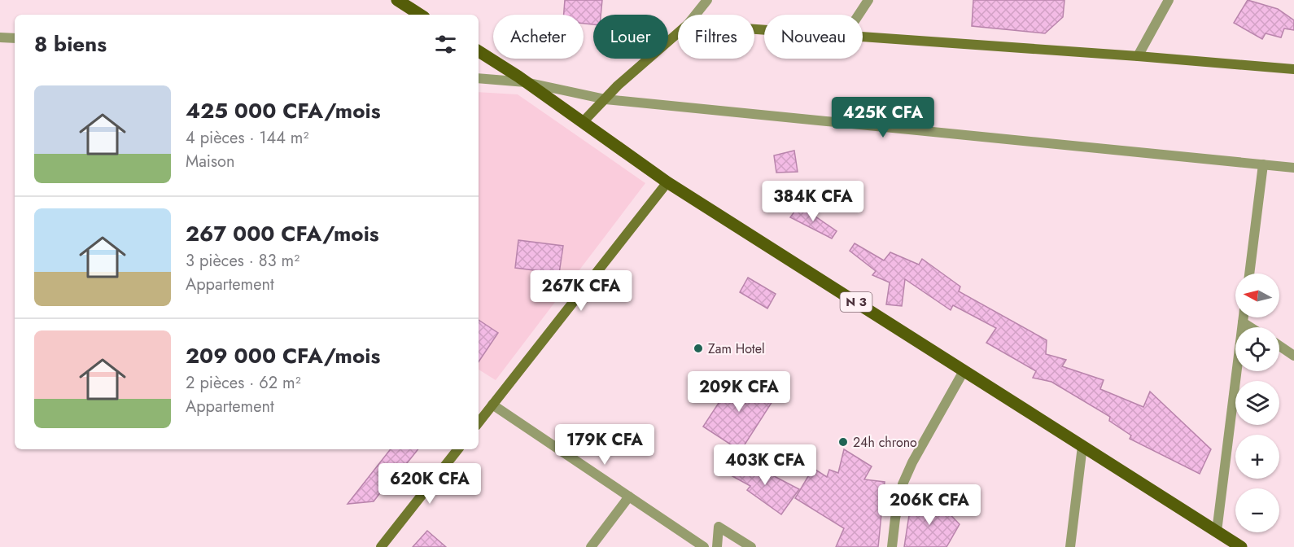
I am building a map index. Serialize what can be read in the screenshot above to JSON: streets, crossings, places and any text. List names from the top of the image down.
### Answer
{
  "streets": {
    "main road": ["N 3"]
  },
  "places": ["Zam Hotel", "24h chrono"],
  "north": "left",
  "page": {
    "chip": [
      "Acheter",
      "Louer",
      "Filtres",
      "Nouveau"
    ],
    "heading": "8 biens",
    "list": [
      {
        "name": "425 000 CFA/mois",
        "note": "4 pièces · 144 m² · Maison"
      },
      {
        "name": "267 000 CFA/mois",
        "note": "3 pièces · 83 m² · Appartement"
      },
      {
        "name": "209 000 CFA/mois",
        "note": "2 pièces · 62 m² · Appartement"
      }
    ],
    "price": [
      "425K CFA",
      "384K CFA",
      "267K CFA",
      "209K CFA",
      "179K CFA",
      "403K CFA",
      "620K CFA",
      "206K CFA"
    ],
    "map_buttons": ["+", "−"]
  }
}
